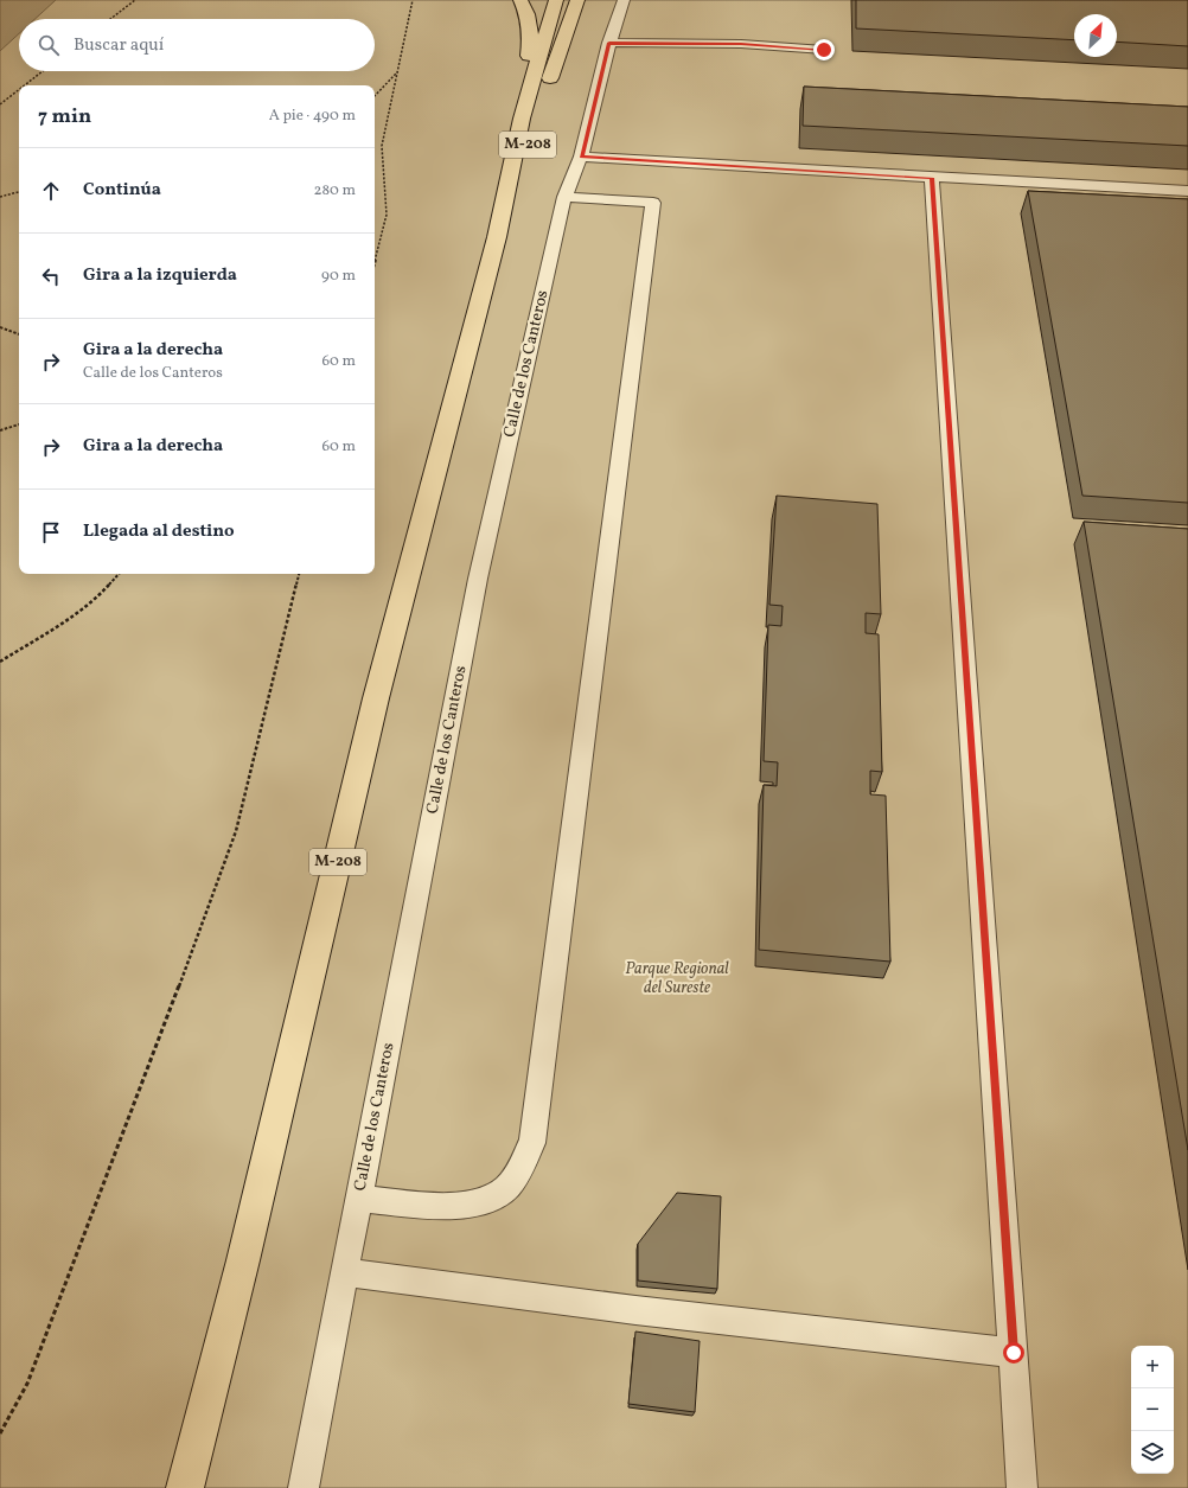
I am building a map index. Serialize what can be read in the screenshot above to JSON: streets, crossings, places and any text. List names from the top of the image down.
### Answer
{
  "streets": {
    "main road": ["M-208"],
    "lane": ["Calle de los Canteros"]
  },
  "parks": ["Parque Regional del Sureste"],
  "north": "top right",
  "page": {
    "search": "Buscar aquí",
    "heading": ["7 min", "A pie · 490 m"],
    "list": [
      ["Continúa", "280 m"],
      ["Gira a la izquierda", "90 m"],
      ["Gira a la derecha", "Calle de los Canteros", "60 m"],
      ["Gira a la derecha", "60 m"],
      "Llegada al destino"
    ],
    "map_buttons": ["+", "−"]
  }
}
